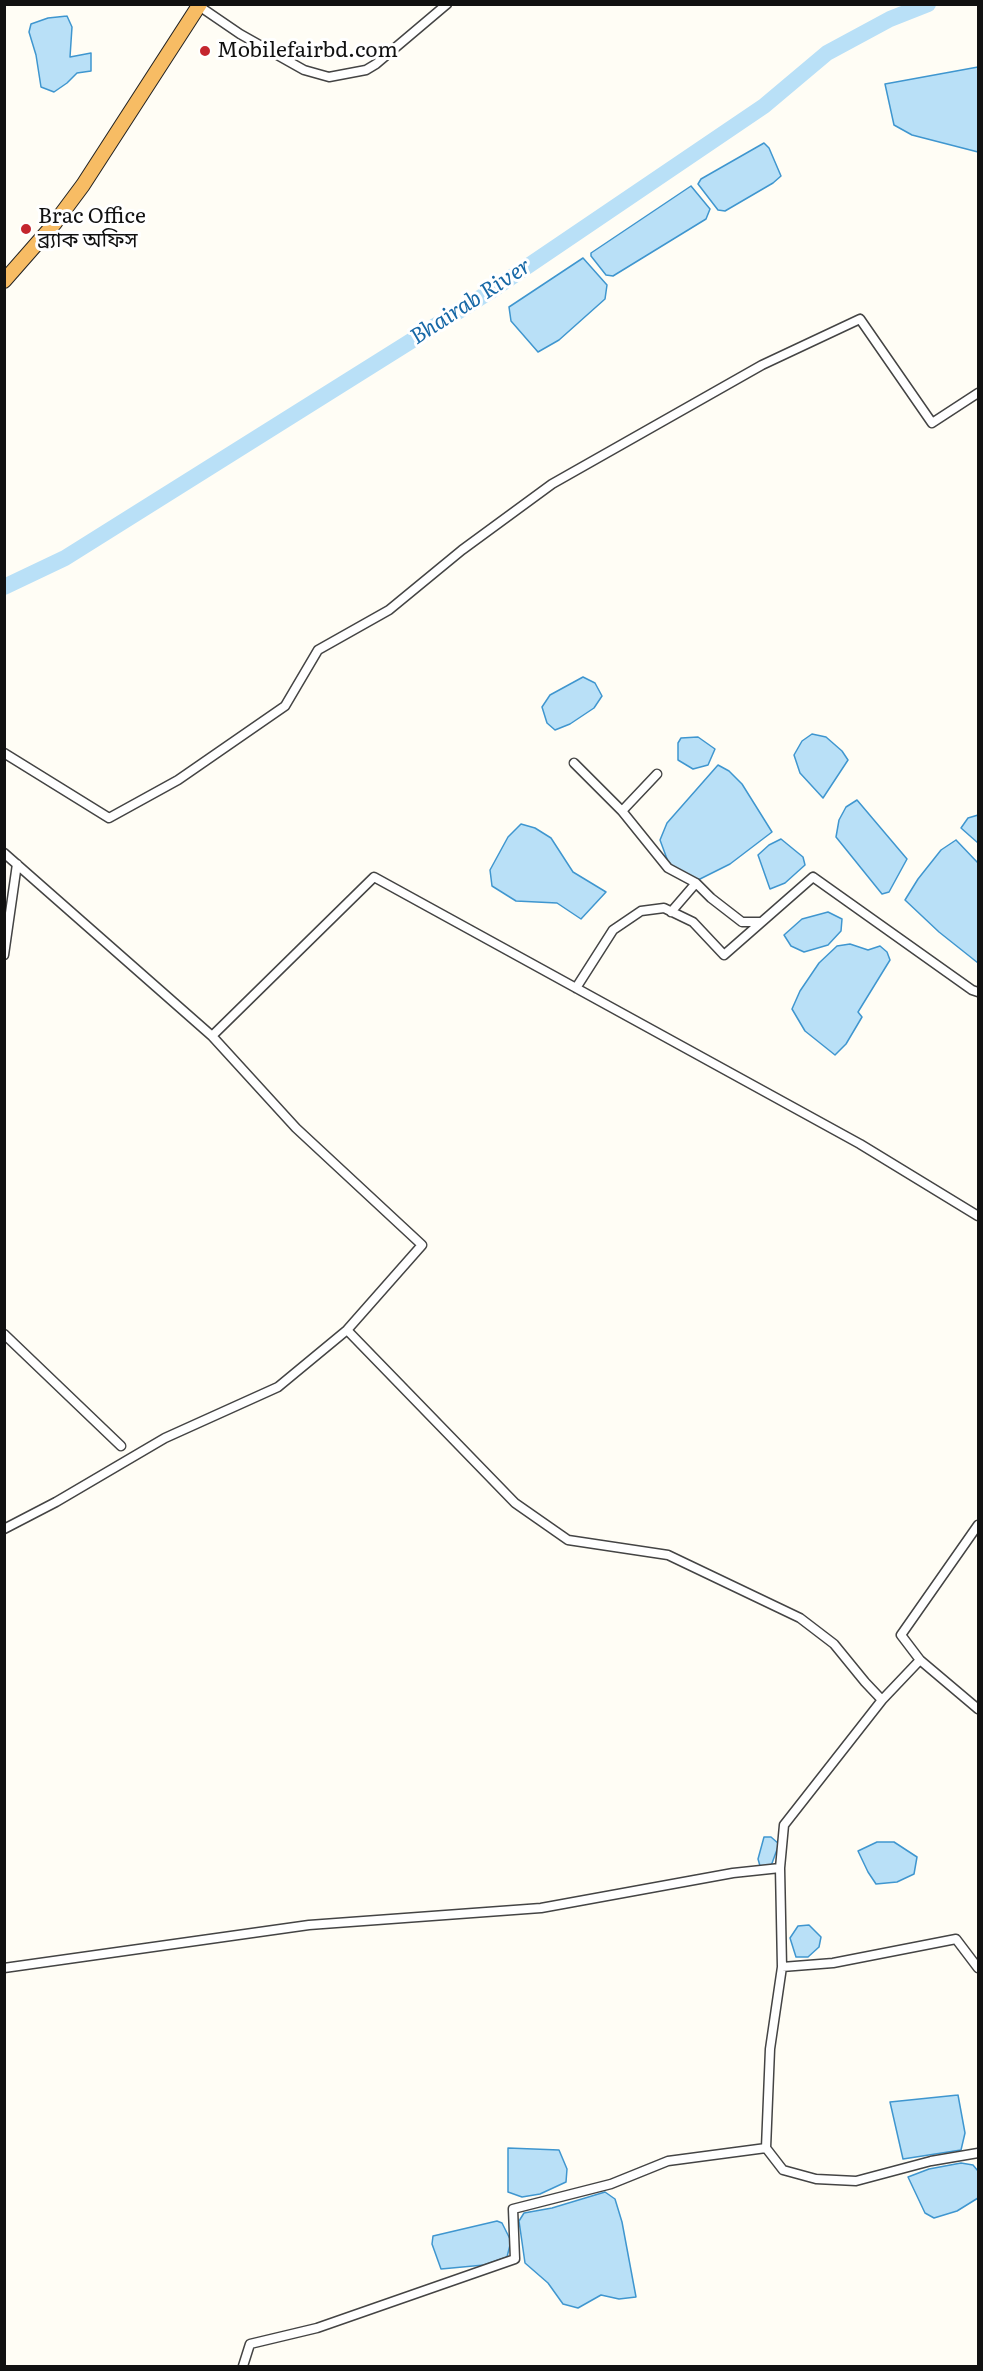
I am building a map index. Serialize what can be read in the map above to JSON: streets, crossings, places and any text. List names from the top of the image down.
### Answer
{
  "water": ["Bhairab River"],
  "places": ["Mobilefairbd.com", "Brac Office ব্র্যাক অফিস"]
}
